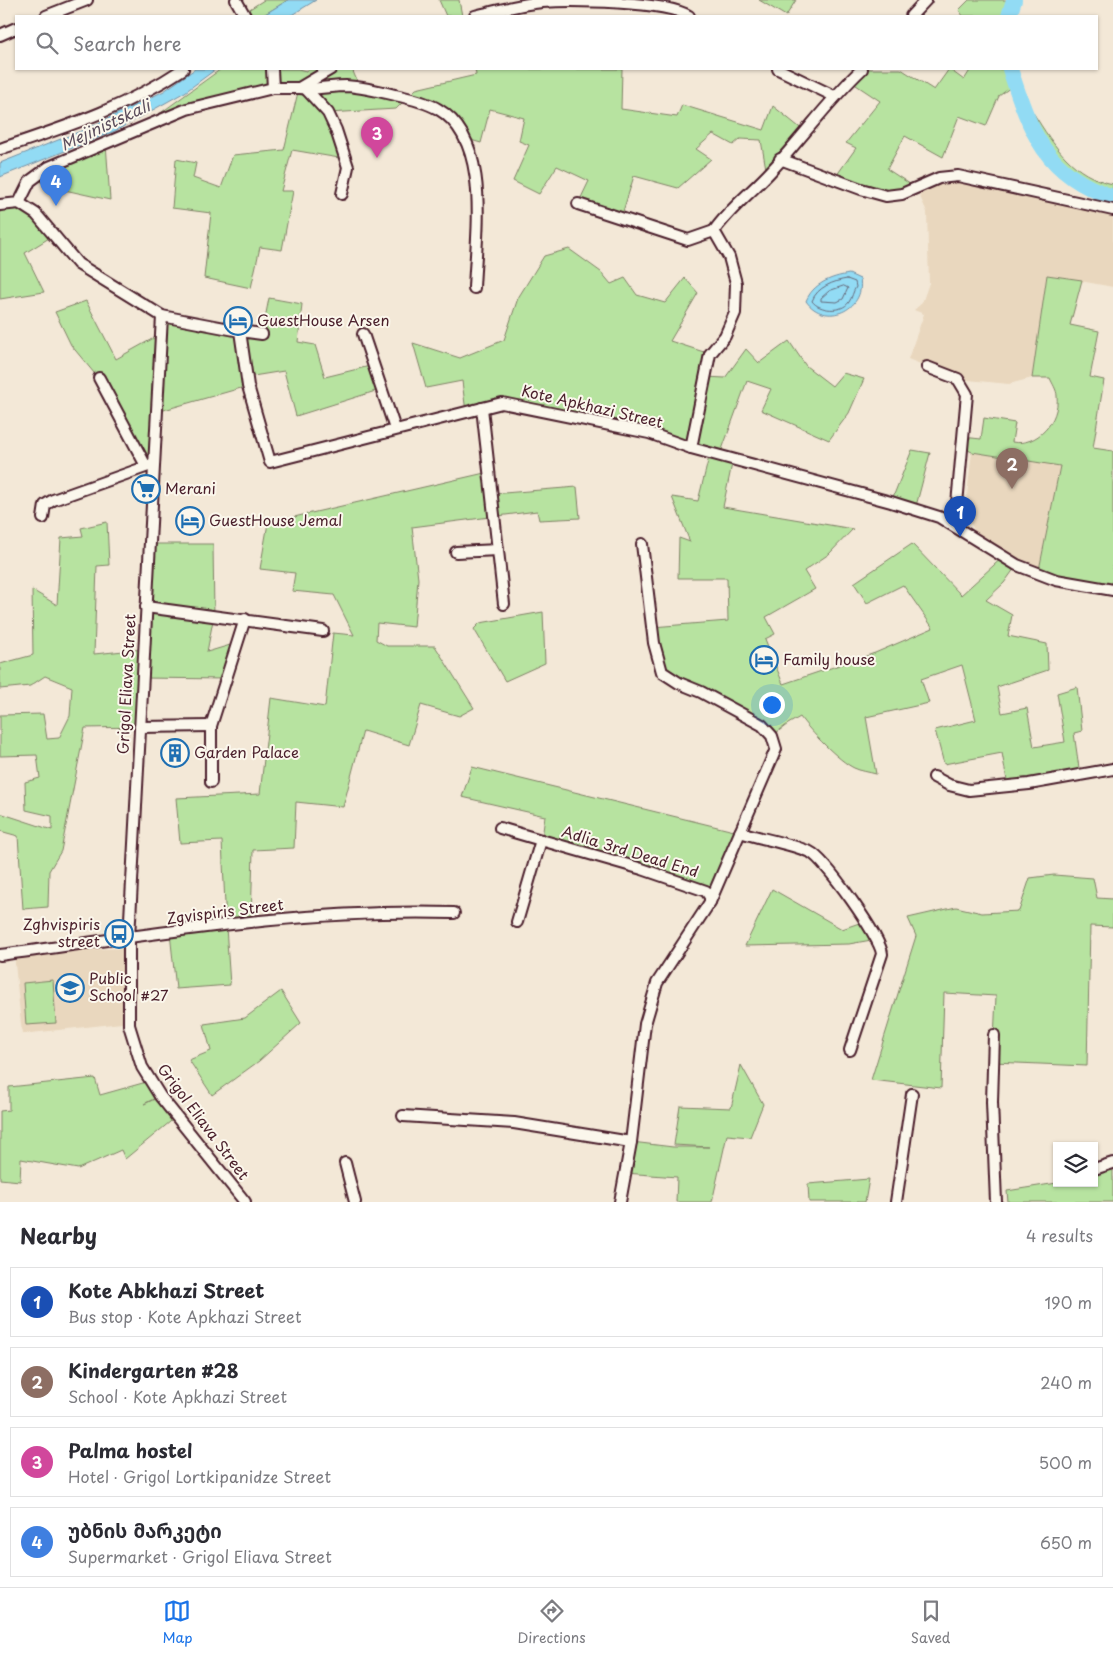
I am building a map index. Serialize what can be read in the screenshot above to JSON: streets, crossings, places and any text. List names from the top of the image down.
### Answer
{
  "streets": {
    "street": [
      "Kote Apkhazi Street",
      "Grigol Eliava Street",
      "Adlia 3rd Dead End",
      "Zgvispiris Street"
    ]
  },
  "crossings": [
    ["Grigol Eliava Street", "Zgvispiris Street"]
  ],
  "water": ["Mejinistskali"],
  "places": {
    "hotel": ["GuestHouse Arsen", "GuestHouse Jemal", "Family house"],
    "supermarket": ["Merani"],
    "building": ["Garden Palace"],
    "bus stop": ["Zghvispiris street"],
    "school or university": ["Public School #27"]
  },
  "page": {
    "search": "Search here",
    "pins": [
      "3",
      "4",
      "2",
      "1"
    ],
    "heading": ["Nearby", "4 results"],
    "list": [
      {
        "mark": "1",
        "name": "Kote Abkhazi Street",
        "note": "Bus stop · Kote Apkhazi Street",
        "value": "190 m"
      },
      {
        "mark": "2",
        "name": "Kindergarten #28",
        "note": "School · Kote Apkhazi Street",
        "value": "240 m"
      },
      {
        "mark": "3",
        "name": "Palma hostel",
        "note": "Hotel · Grigol Lortkipanidze Street",
        "value": "500 m"
      },
      {
        "mark": "4",
        "name": "უბნის მარკეტი",
        "note": "Supermarket · Grigol Eliava Street",
        "value": "650 m"
      }
    ],
    "nav": ["Map", "Directions", "Saved"]
  }
}
